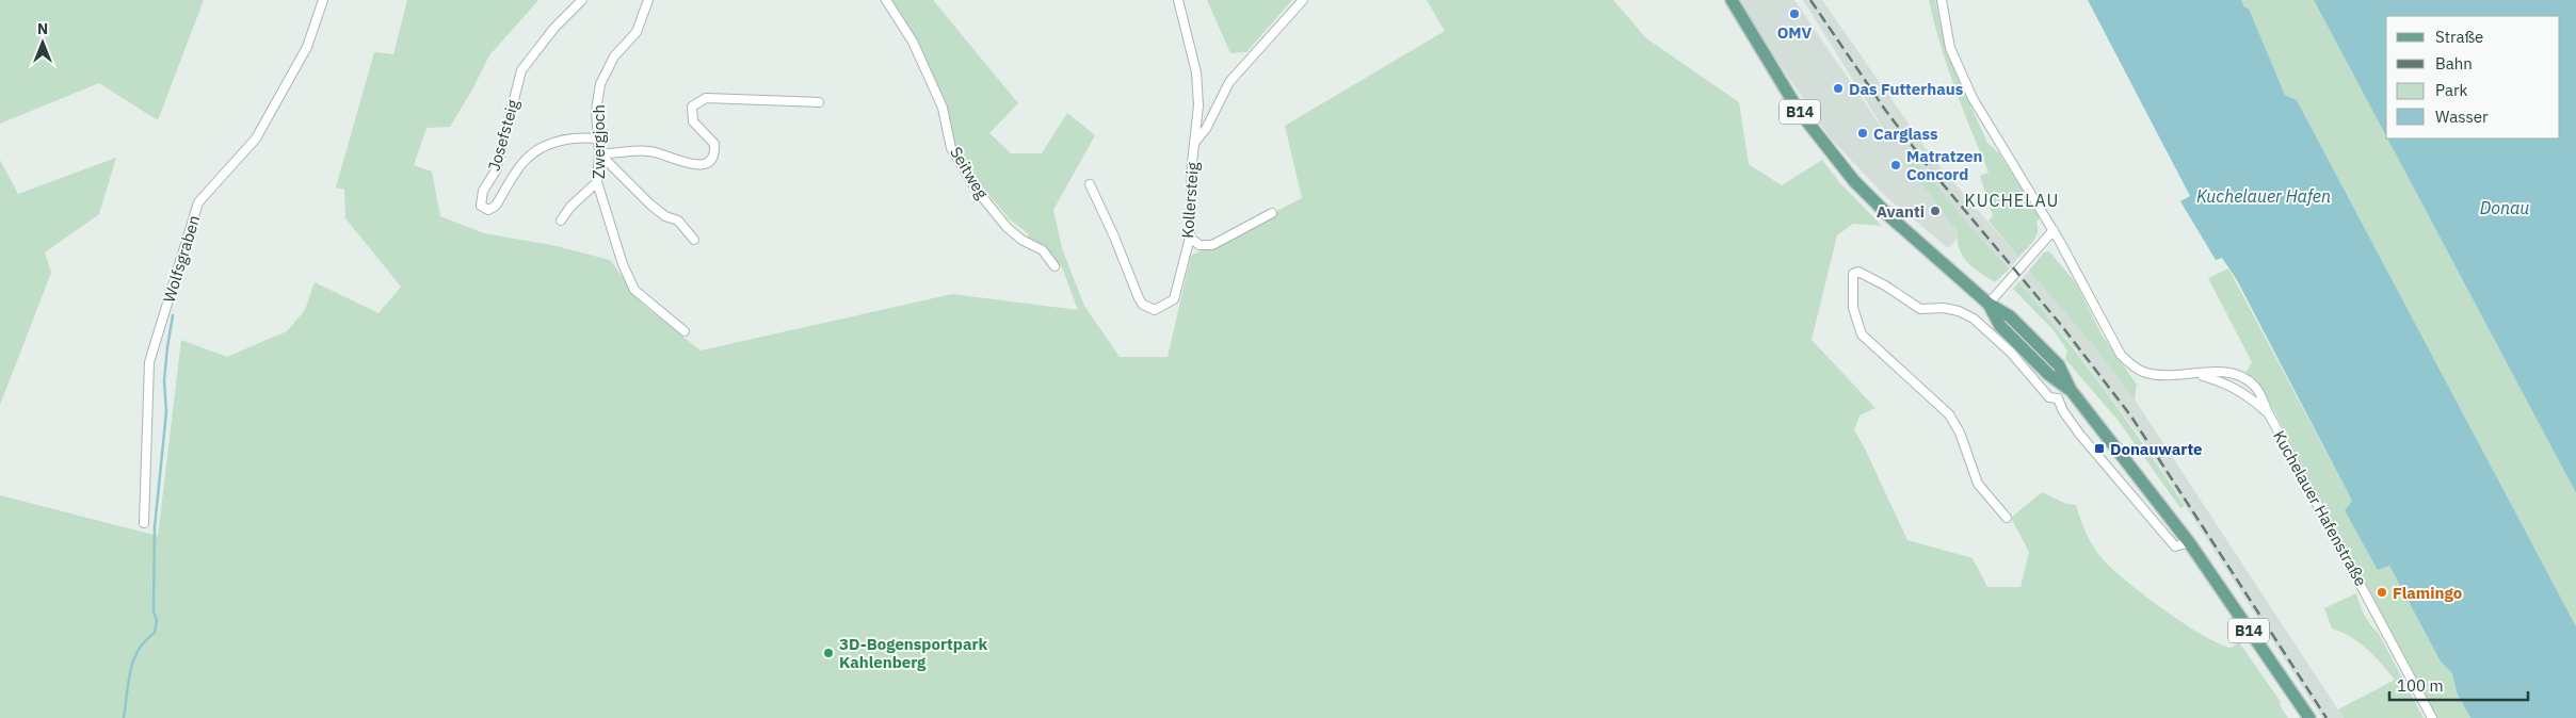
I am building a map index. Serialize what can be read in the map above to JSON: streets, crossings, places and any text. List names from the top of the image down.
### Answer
{
  "streets": {
    "main road": ["B14"],
    "street": [
      "Josefsteig",
      "Zwergjoch",
      "Seitweg",
      "Kollersteig",
      "Wolfsgraben",
      "Kuchelauer Hafenstraße"
    ]
  },
  "crossings": [
    ["Josefsteig", "Zwergjoch"]
  ],
  "districts": ["KUCHELAU"],
  "water": ["Kuchelauer Hafen", "Donau"],
  "places": {
    "other": [
      "OMV",
      "Das Futterhaus",
      "Carglass",
      "Matratzen Concord",
      "Avanti",
      "Flamingo",
      "3D-Bogensportpark Kahlenberg"
    ],
    "transit": ["Donauwarte"]
  },
  "legend": [
    "Straße",
    "Bahn",
    "Park",
    "Wasser"
  ],
  "scale_bar": "100 m",
  "north": "top"
}
